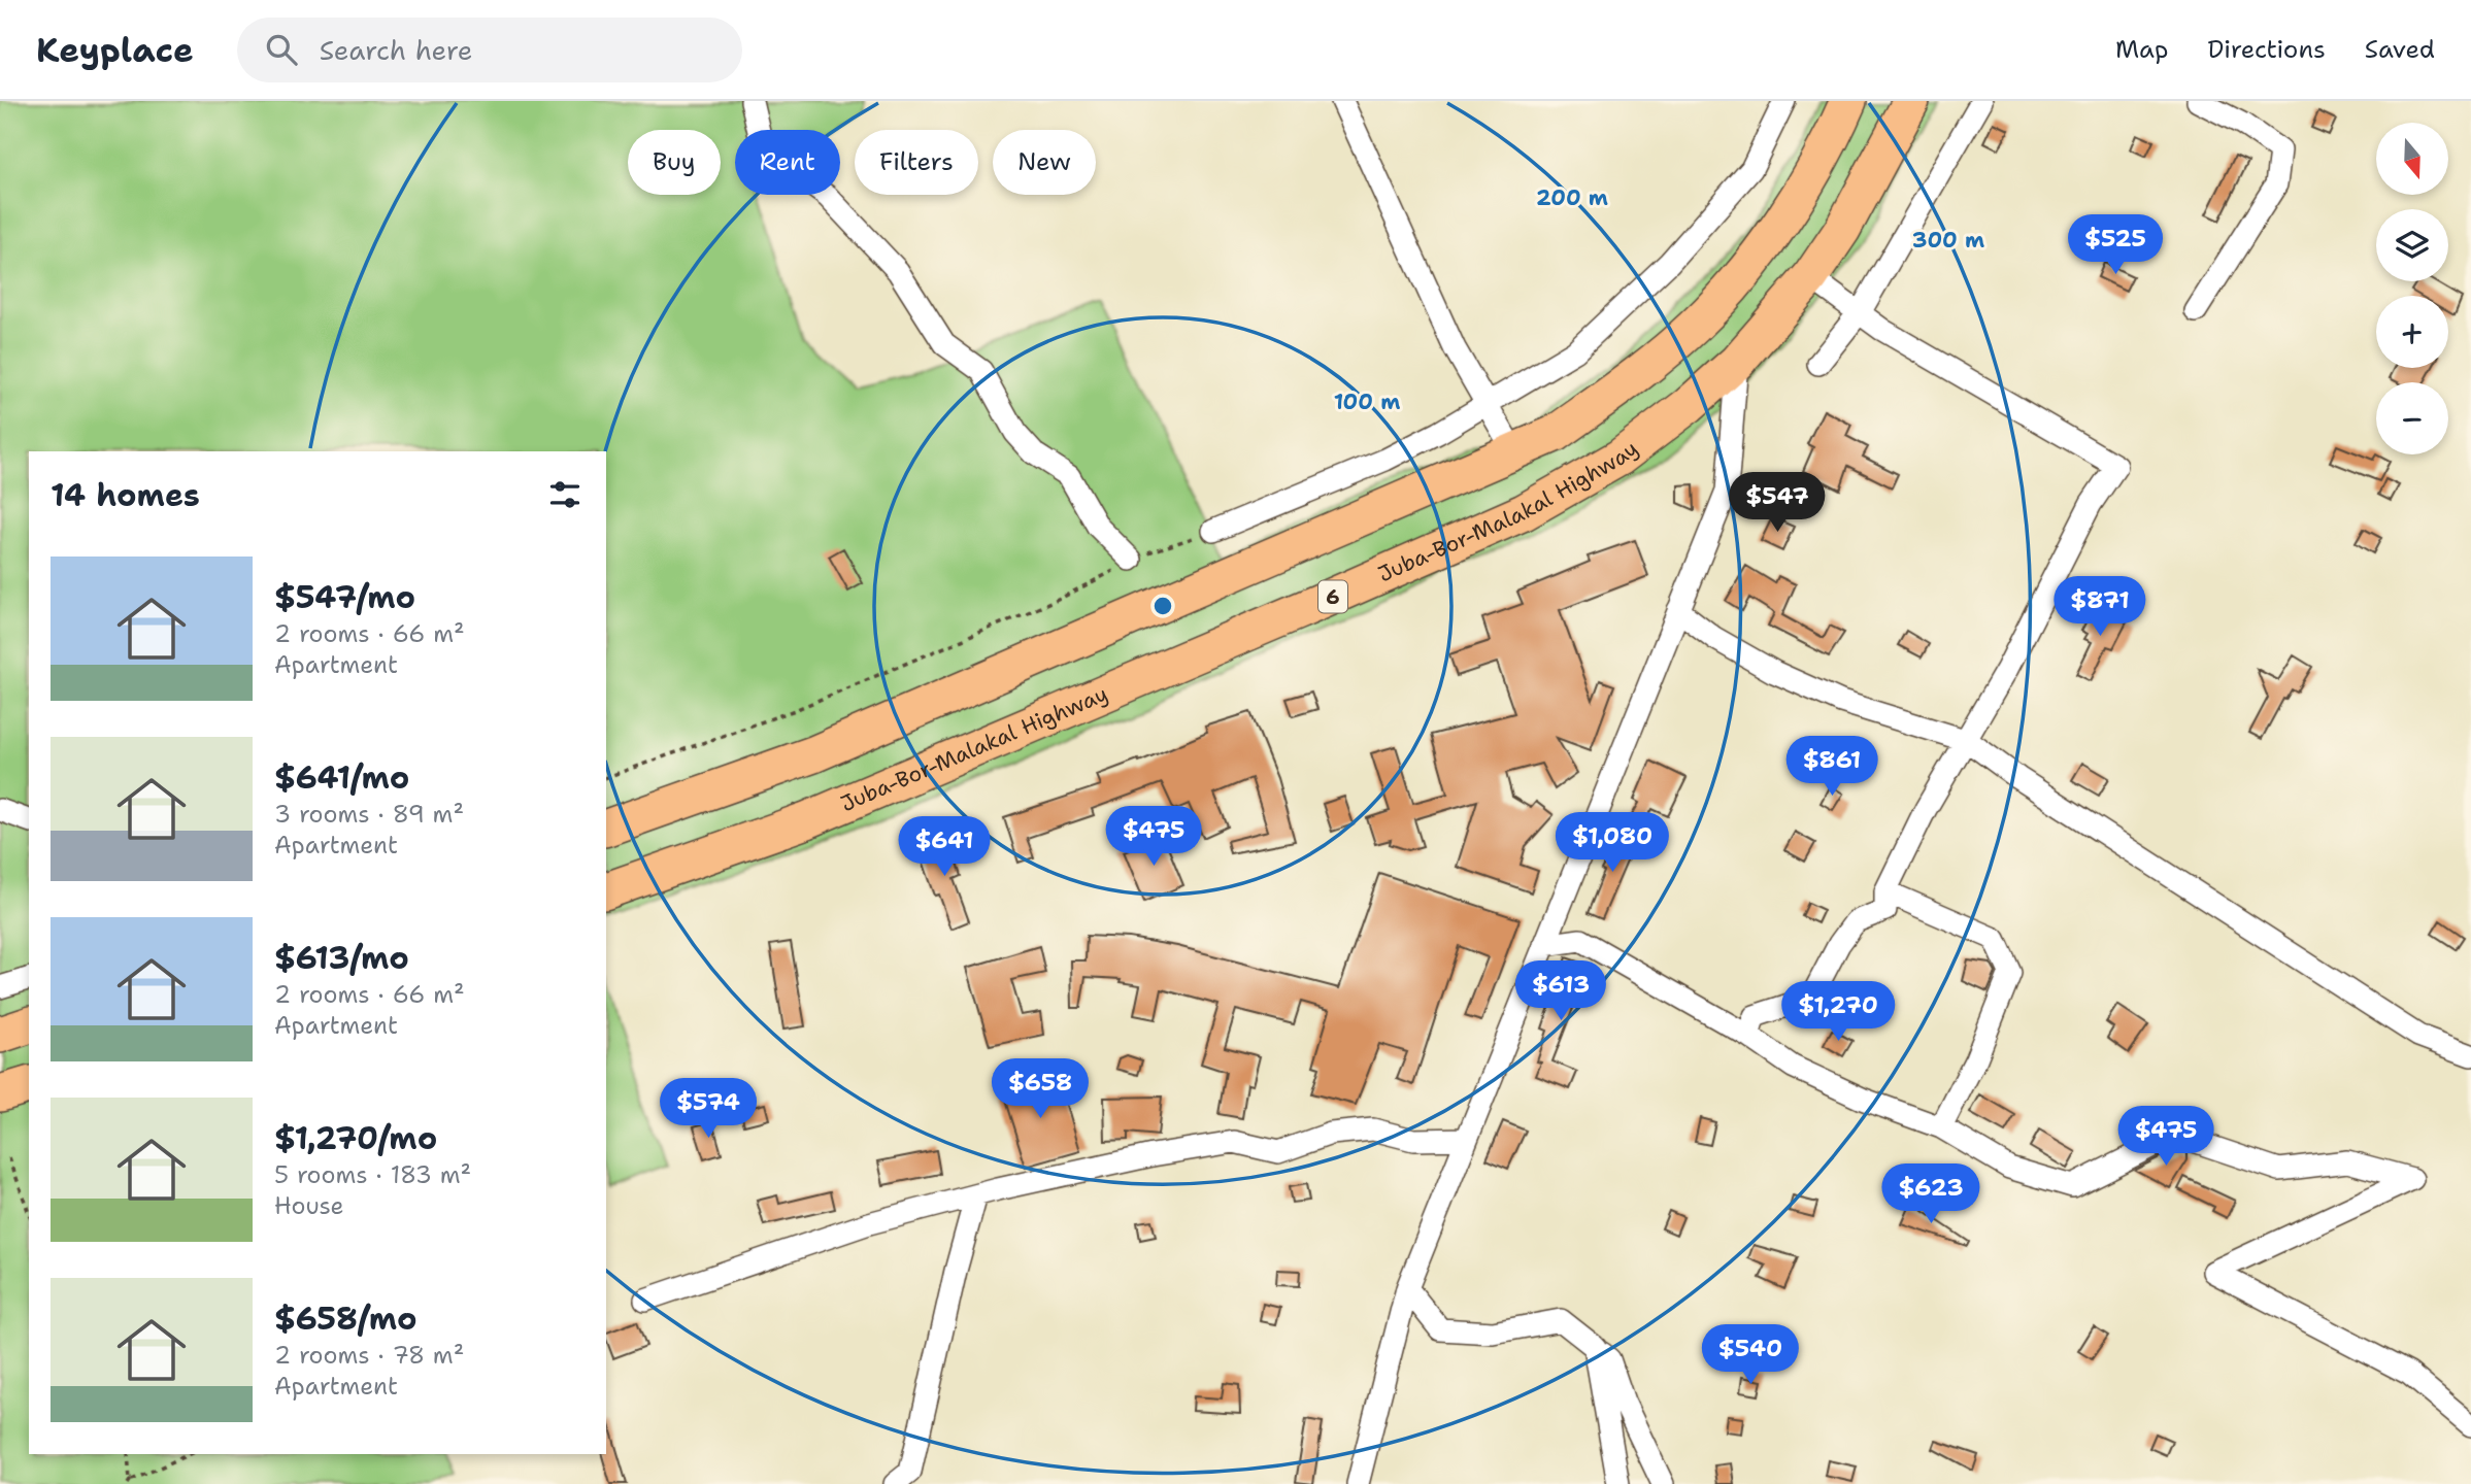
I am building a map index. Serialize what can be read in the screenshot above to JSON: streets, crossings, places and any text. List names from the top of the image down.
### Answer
{
  "streets": {
    "highway": ["Juba-Bor-Malakal Highway", "6"]
  },
  "north": "bottom",
  "page": {
    "header": "Keyplace",
    "search": "Search here",
    "nav": ["Map", "Directions", "Saved"],
    "map_buttons": ["+", "−"],
    "chip": [
      "Buy",
      "Rent",
      "Filters",
      "New"
    ],
    "price": [
      "$525",
      "$547",
      "$871",
      "$861",
      "$475",
      "$1,080",
      "$641",
      "$613",
      "$1,270",
      "$658",
      "$574",
      "$475",
      "$623",
      "$540"
    ],
    "heading": "14 homes",
    "list": [
      {
        "name": "$547/mo",
        "note": "2 rooms · 66 m² · Apartment"
      },
      {
        "name": "$641/mo",
        "note": "3 rooms · 89 m² · Apartment"
      },
      {
        "name": "$613/mo",
        "note": "2 rooms · 66 m² · Apartment"
      },
      {
        "name": "$1,270/mo",
        "note": "5 rooms · 183 m² · House"
      },
      {
        "name": "$658/mo",
        "note": "2 rooms · 78 m² · Apartment"
      }
    ]
  },
  "rings": ["200 m", "300 m", "100 m"]
}
